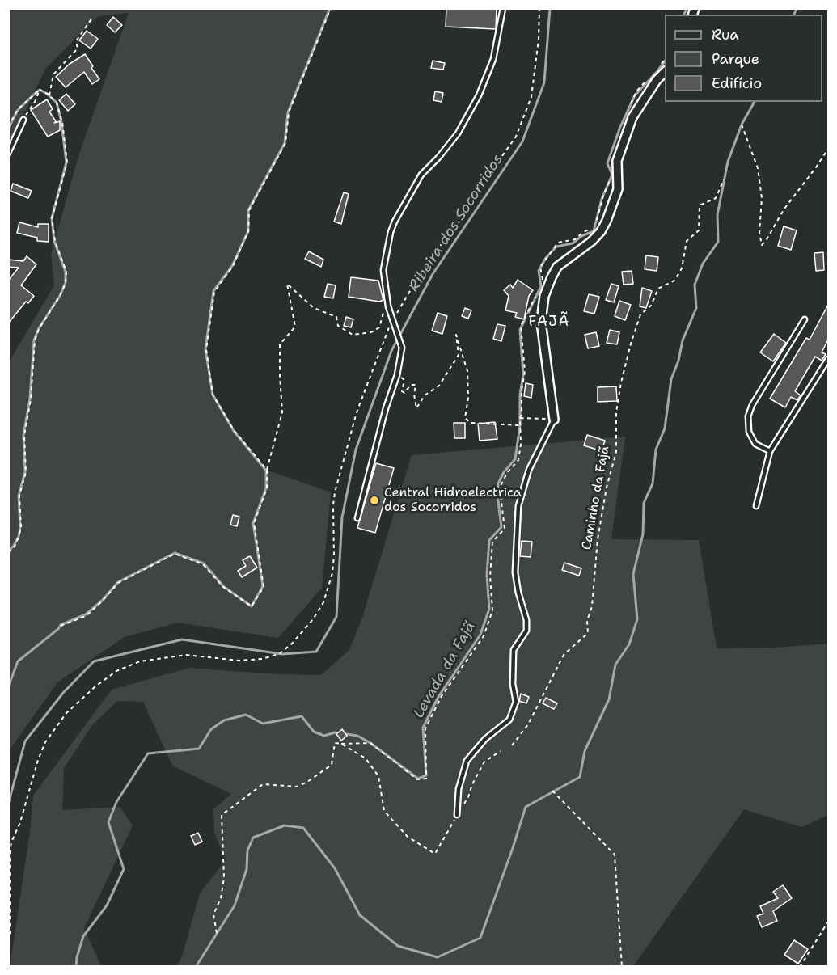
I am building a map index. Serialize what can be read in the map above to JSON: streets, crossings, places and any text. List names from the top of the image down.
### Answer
{
  "streets": {
    "path": ["Caminho da Fajã"]
  },
  "districts": ["FAJÃ"],
  "water": ["Ribeira dos Socorridos", "Levada da Fajã"],
  "places": ["Central Hidroelectrica dos Socorridos"],
  "legend": ["Rua", "Parque", "Edifício"]
}
